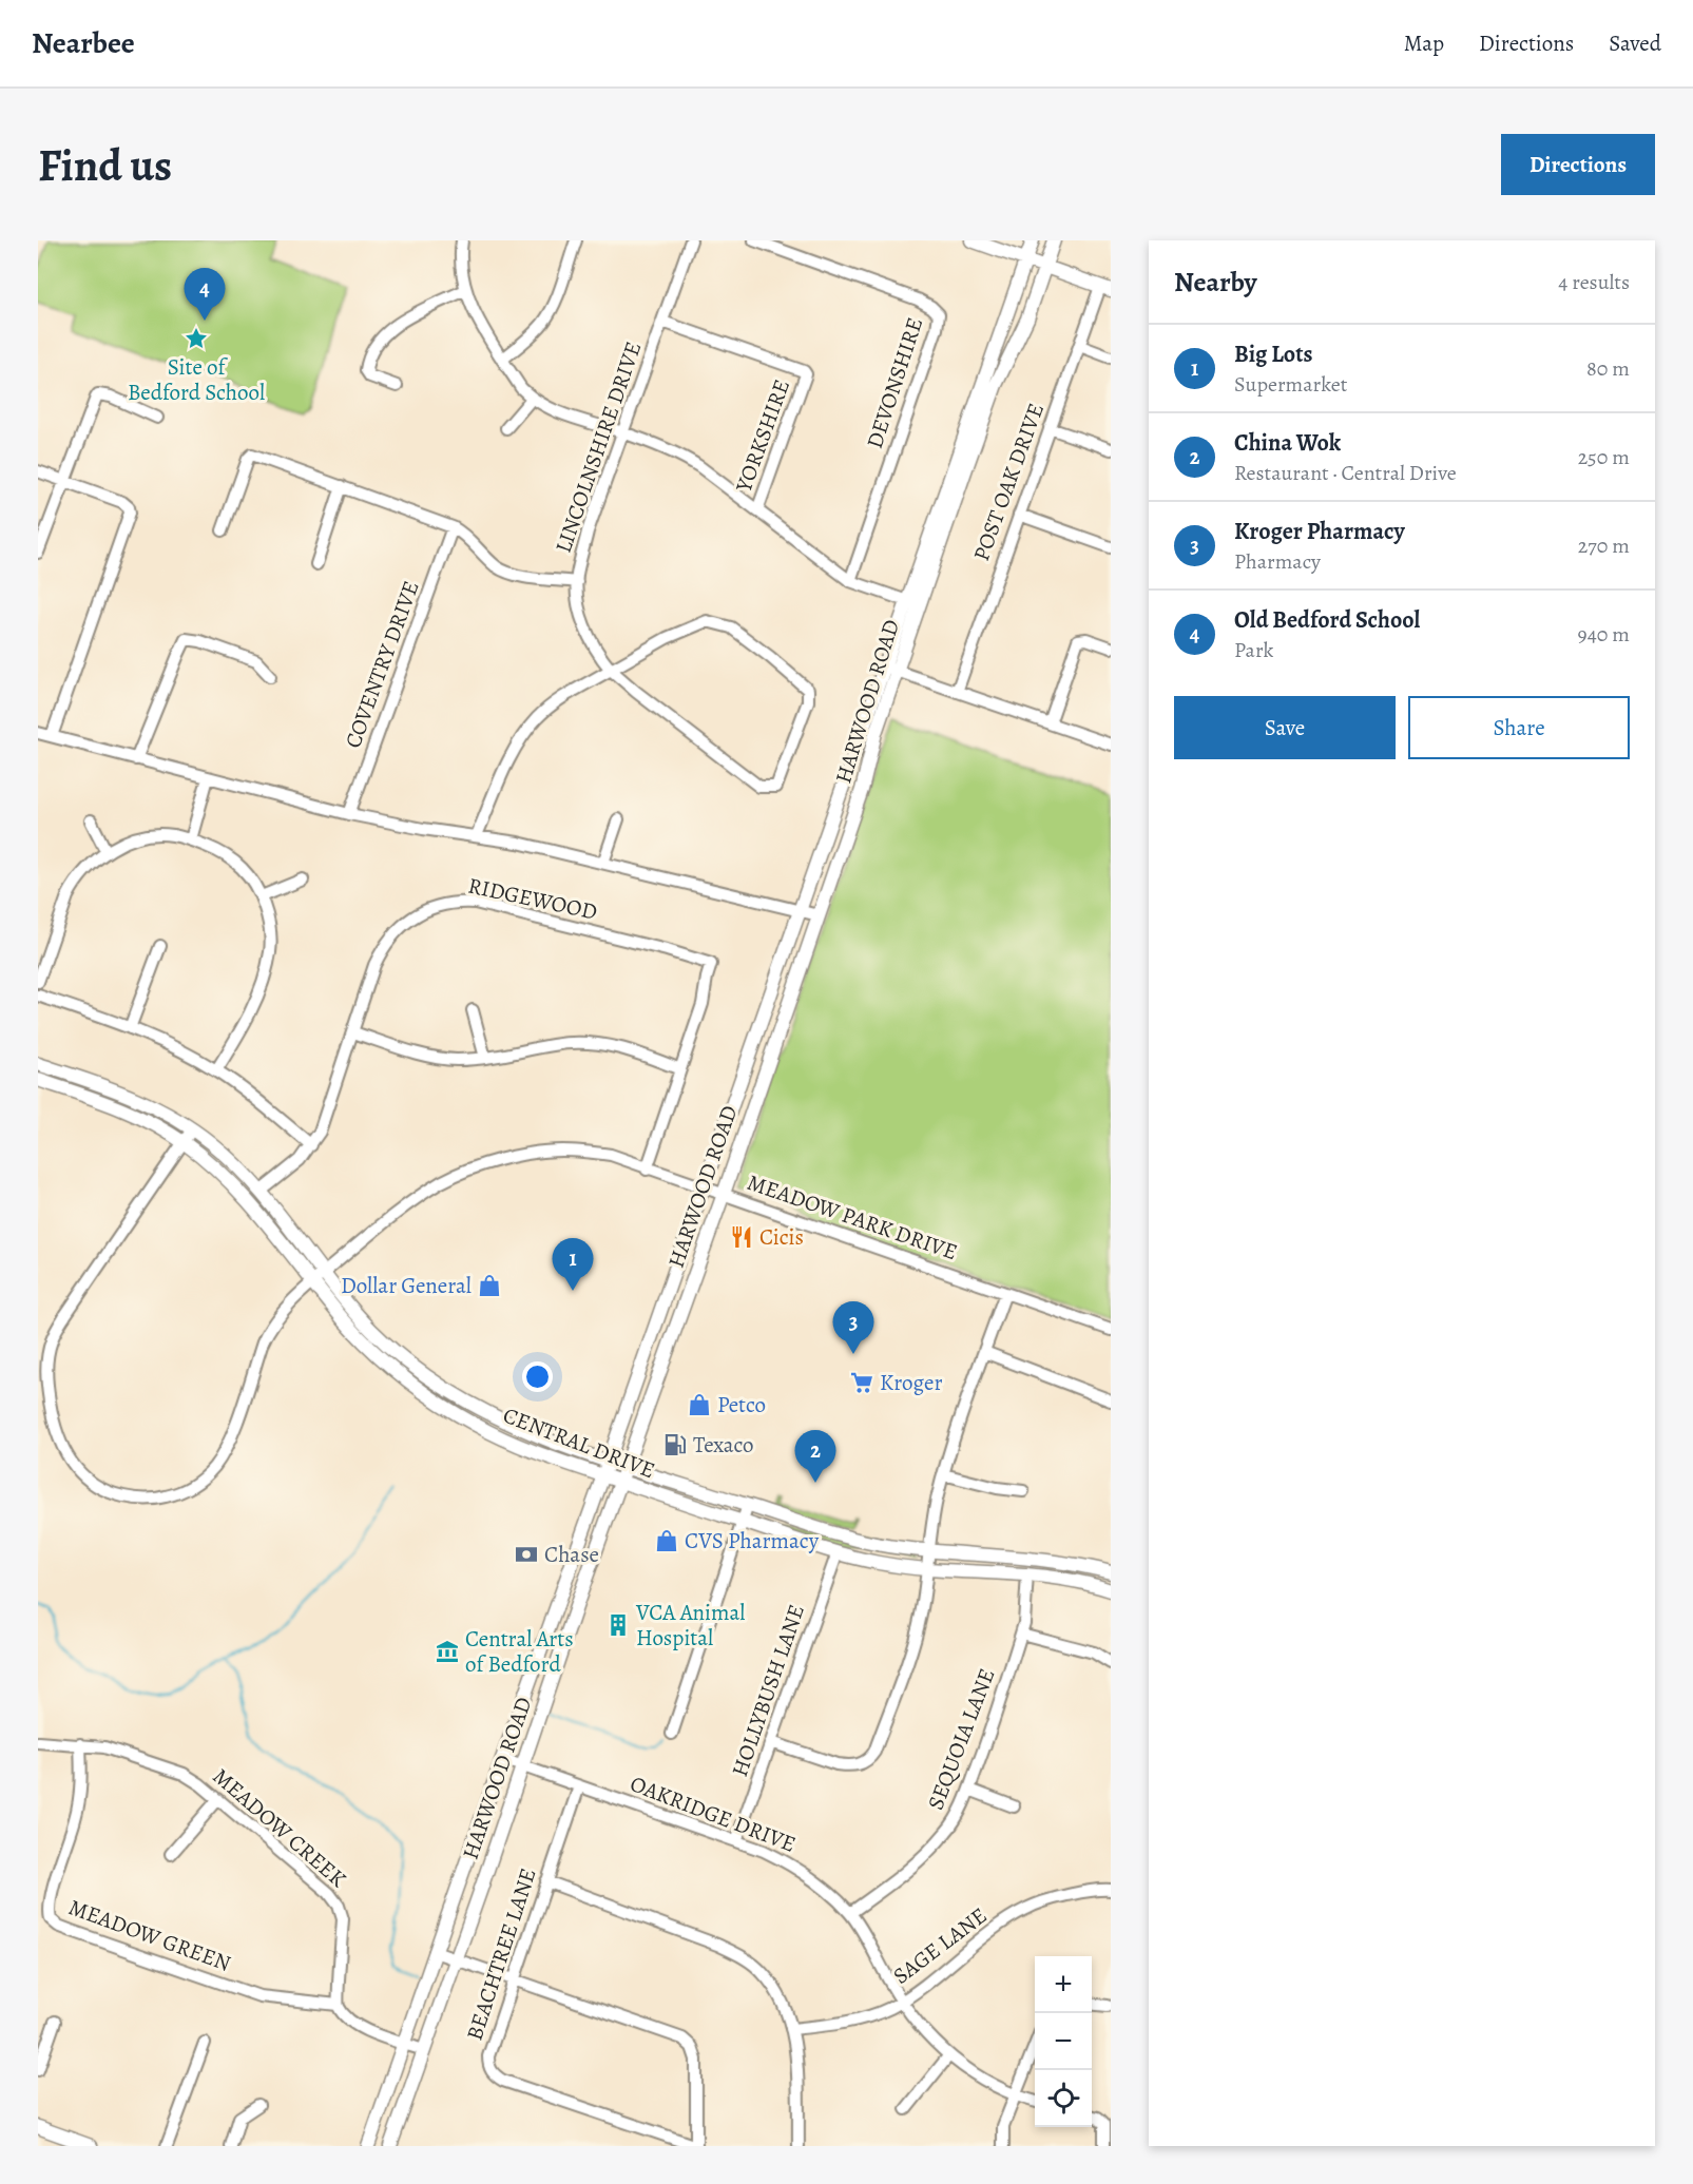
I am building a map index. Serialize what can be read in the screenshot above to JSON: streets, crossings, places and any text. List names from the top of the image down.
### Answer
{
  "streets": {
    "main road": ["HARWOOD ROAD", "CENTRAL DRIVE"],
    "street": [
      "DEVONSHIRE",
      "YORKSHIRE",
      "LINCOLNSHIRE DRIVE",
      "POST OAK DRIVE",
      "COVENTRY DRIVE",
      "RIDGEWOOD",
      "MEADOW PARK DRIVE",
      "HOLLYBUSH LANE",
      "SEQUOIA LANE",
      "OAKRIDGE DRIVE",
      "MEADOW CREEK",
      "MEADOW GREEN",
      "SAGE LANE",
      "BEACHTREE LANE"
    ]
  },
  "crossings": [
    ["YORKSHIRE", "LINCOLNSHIRE DRIVE"],
    ["HARWOOD ROAD", "MEADOW PARK DRIVE"],
    ["HARWOOD ROAD", "CENTRAL DRIVE"],
    ["HARWOOD ROAD", "OAKRIDGE DRIVE"],
    ["RIDGEWOOD", "MEADOW PARK DRIVE"],
    ["RIDGEWOOD", "CENTRAL DRIVE"],
    ["MEADOW PARK DRIVE", "CENTRAL DRIVE"],
    ["CENTRAL DRIVE", "HOLLYBUSH LANE"],
    ["CENTRAL DRIVE", "SEQUOIA LANE"],
    ["HOLLYBUSH LANE", "OAKRIDGE DRIVE"],
    ["SEQUOIA LANE", "OAKRIDGE DRIVE"],
    ["OAKRIDGE DRIVE", "SAGE LANE"],
    ["OAKRIDGE DRIVE", "BEACHTREE LANE"],
    ["MEADOW CREEK", "MEADOW GREEN"]
  ],
  "places": {
    "place": ["Site of Bedford School"],
    "restaurant": ["Cicis"],
    "shop": ["Dollar General", "Petco", "CVS Pharmacy"],
    "supermarket": ["Kroger"],
    "fuel station": ["Texaco"],
    "bank": ["Chase"],
    "building": ["VCA Animal Hospital"],
    "museum": ["Central Arts of Bedford"]
  },
  "page": {
    "header": "Nearbee",
    "nav": ["Map", "Directions", "Saved"],
    "buttons": [
      "Directions",
      ["Save", "Share"]
    ],
    "title": "Find us",
    "heading": ["Nearby", "4 results"],
    "pins": [
      "4",
      "1",
      "3",
      "2"
    ],
    "list": [
      {
        "mark": "1",
        "name": "Big Lots",
        "note": "Supermarket",
        "value": "80 m"
      },
      {
        "mark": "2",
        "name": "China Wok",
        "note": "Restaurant · Central Drive",
        "value": "250 m"
      },
      {
        "mark": "3",
        "name": "Kroger Pharmacy",
        "note": "Pharmacy",
        "value": "270 m"
      },
      {
        "mark": "4",
        "name": "Old Bedford School",
        "note": "Park",
        "value": "940 m"
      }
    ],
    "map_buttons": ["+", "−"]
  }
}
